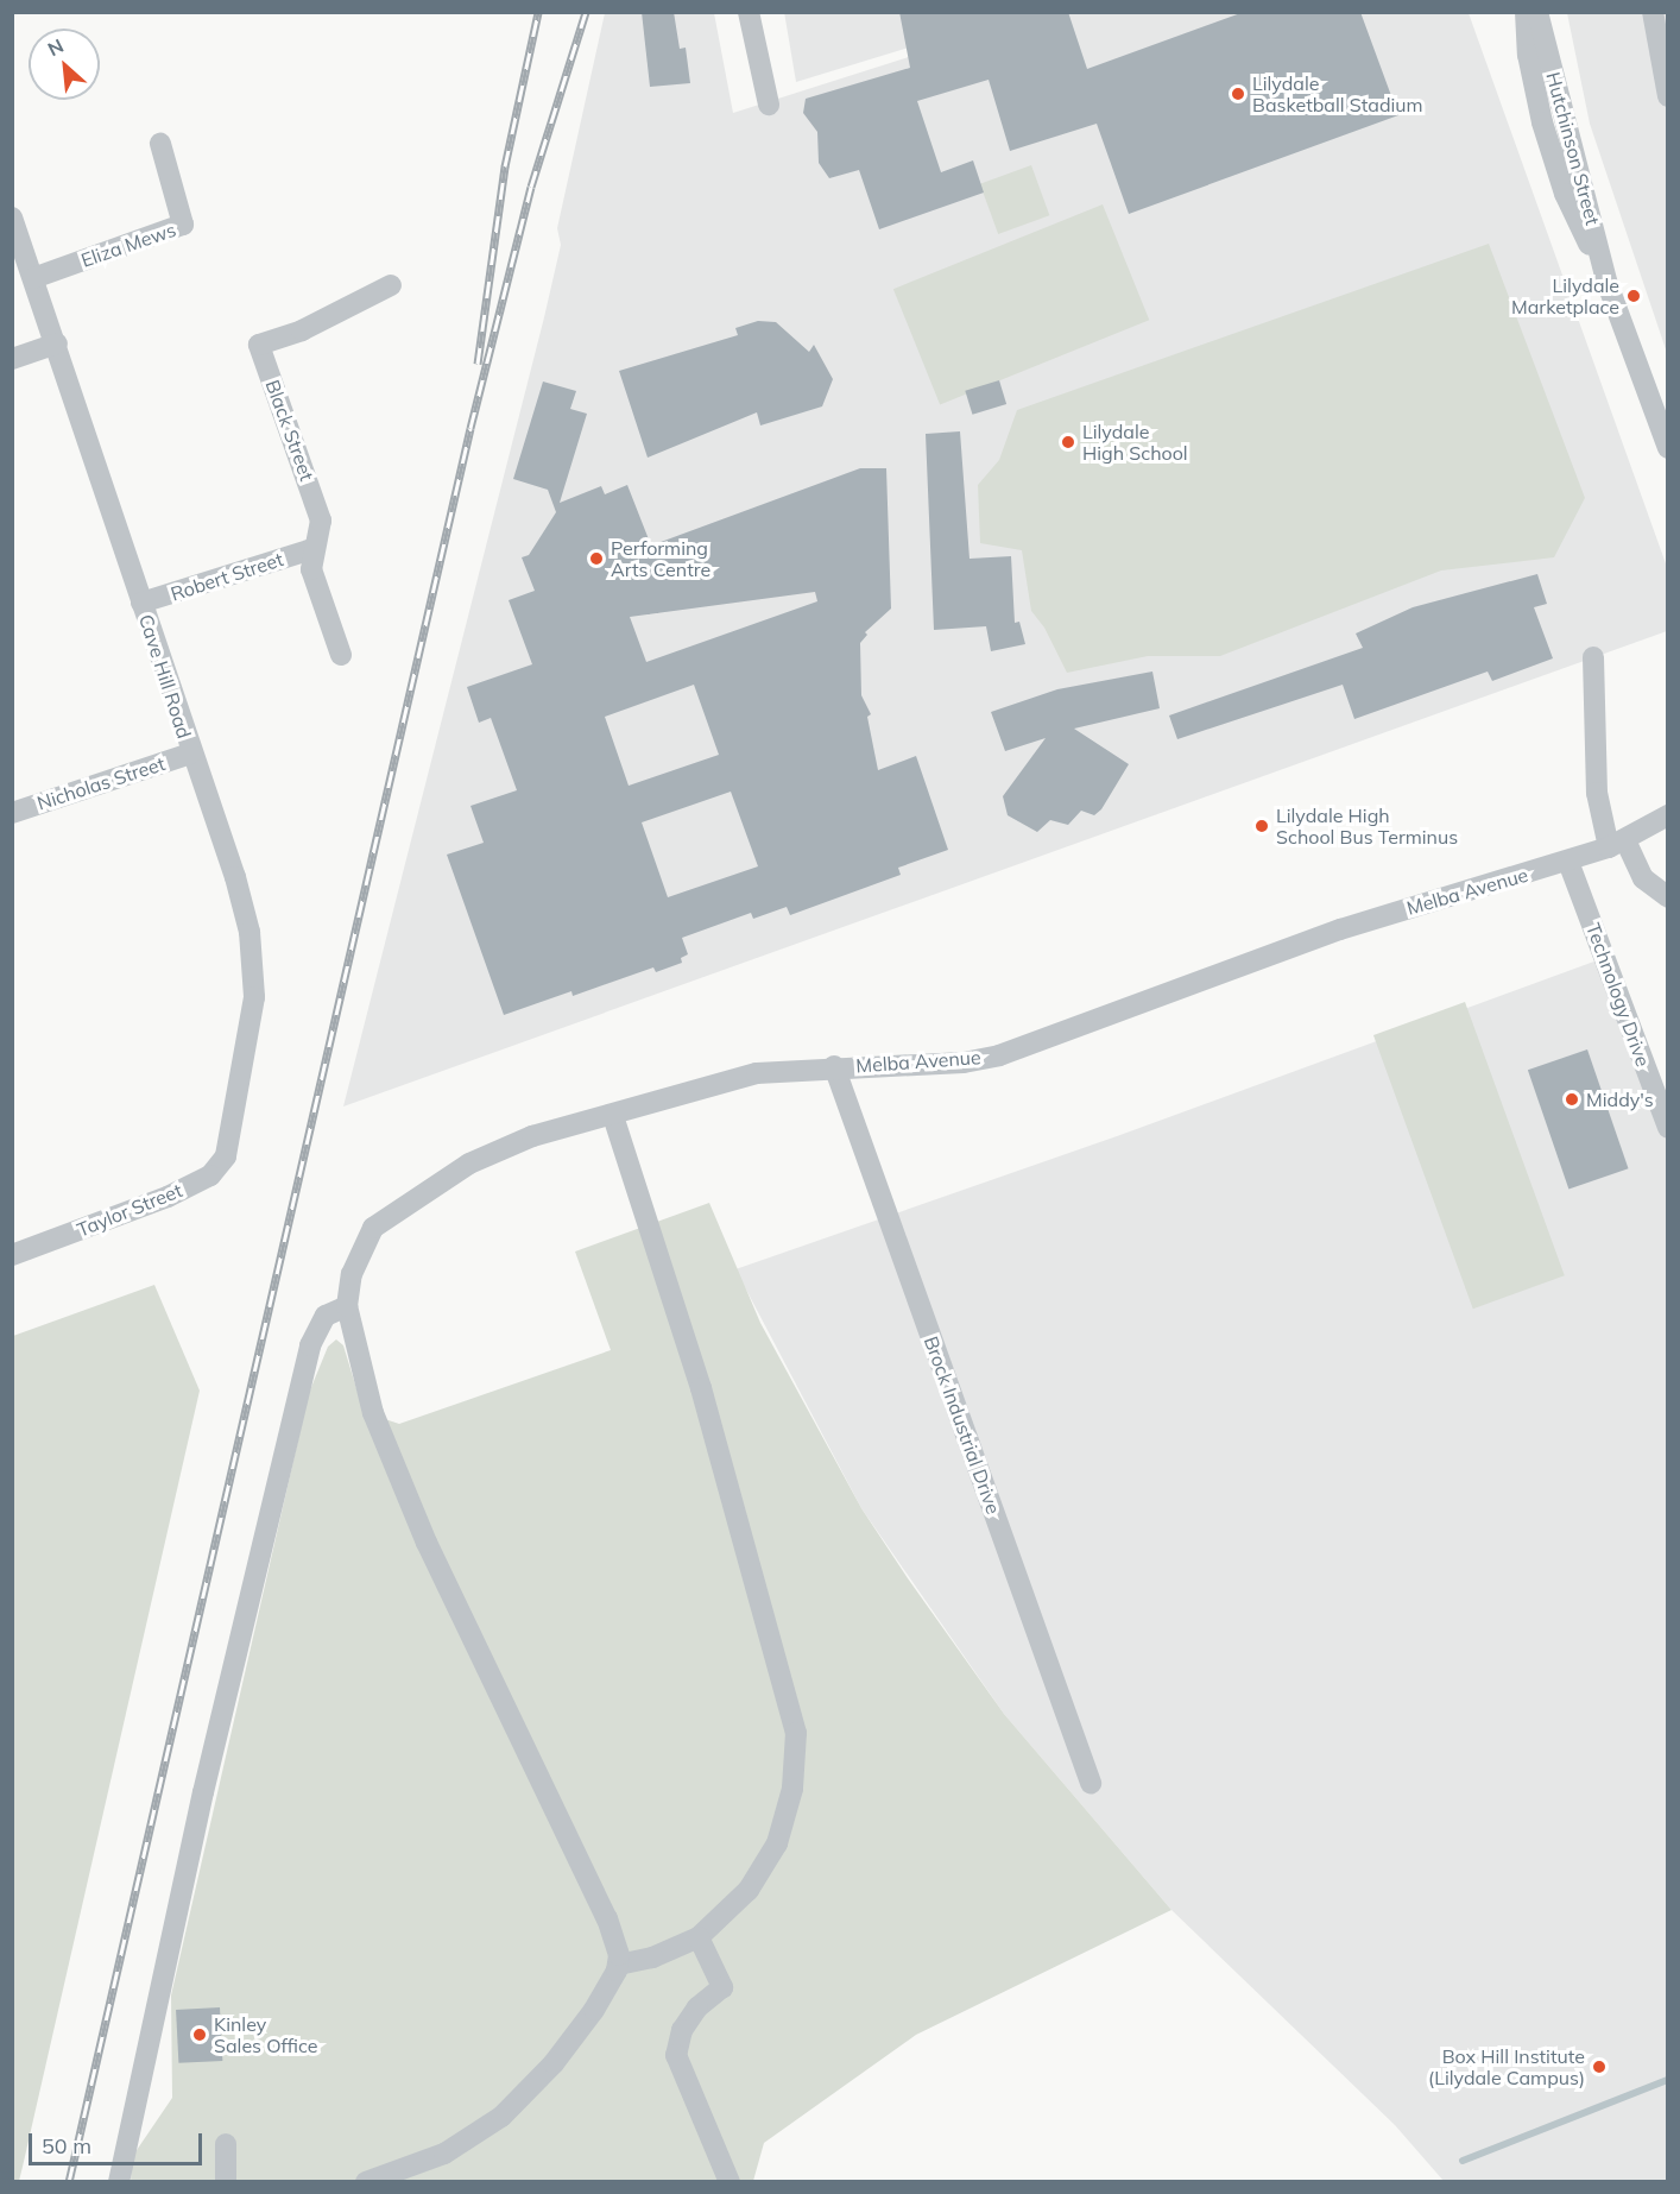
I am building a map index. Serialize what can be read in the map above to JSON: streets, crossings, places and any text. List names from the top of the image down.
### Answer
{
  "streets": {
    "street": [
      "Hutchinson Street",
      "Eliza Mews",
      "Black Street",
      "Robert Street",
      "Cave Hill Road",
      "Nicholas Street",
      "Melba Avenue",
      "Technology Drive",
      "Taylor Street",
      "Brock Industrial Drive"
    ]
  },
  "crossings": [
    ["Eliza Mews", "Cave Hill Road"],
    ["Black Street", "Robert Street"],
    ["Robert Street", "Cave Hill Road"],
    ["Cave Hill Road", "Nicholas Street"],
    ["Cave Hill Road", "Taylor Street"],
    ["Melba Avenue", "Technology Drive"],
    ["Melba Avenue", "Brock Industrial Drive"]
  ],
  "places": [
    "Lilydale Basketball Stadium",
    "Lilydale Marketplace",
    "Lilydale High School",
    "Performing Arts Centre",
    "Lilydale High School Bus Terminus",
    "Middy's",
    "Kinley Sales Office",
    "Box Hill Institute (Lilydale Campus)"
  ],
  "scale_bar": "50 m",
  "north": "top left"
}
